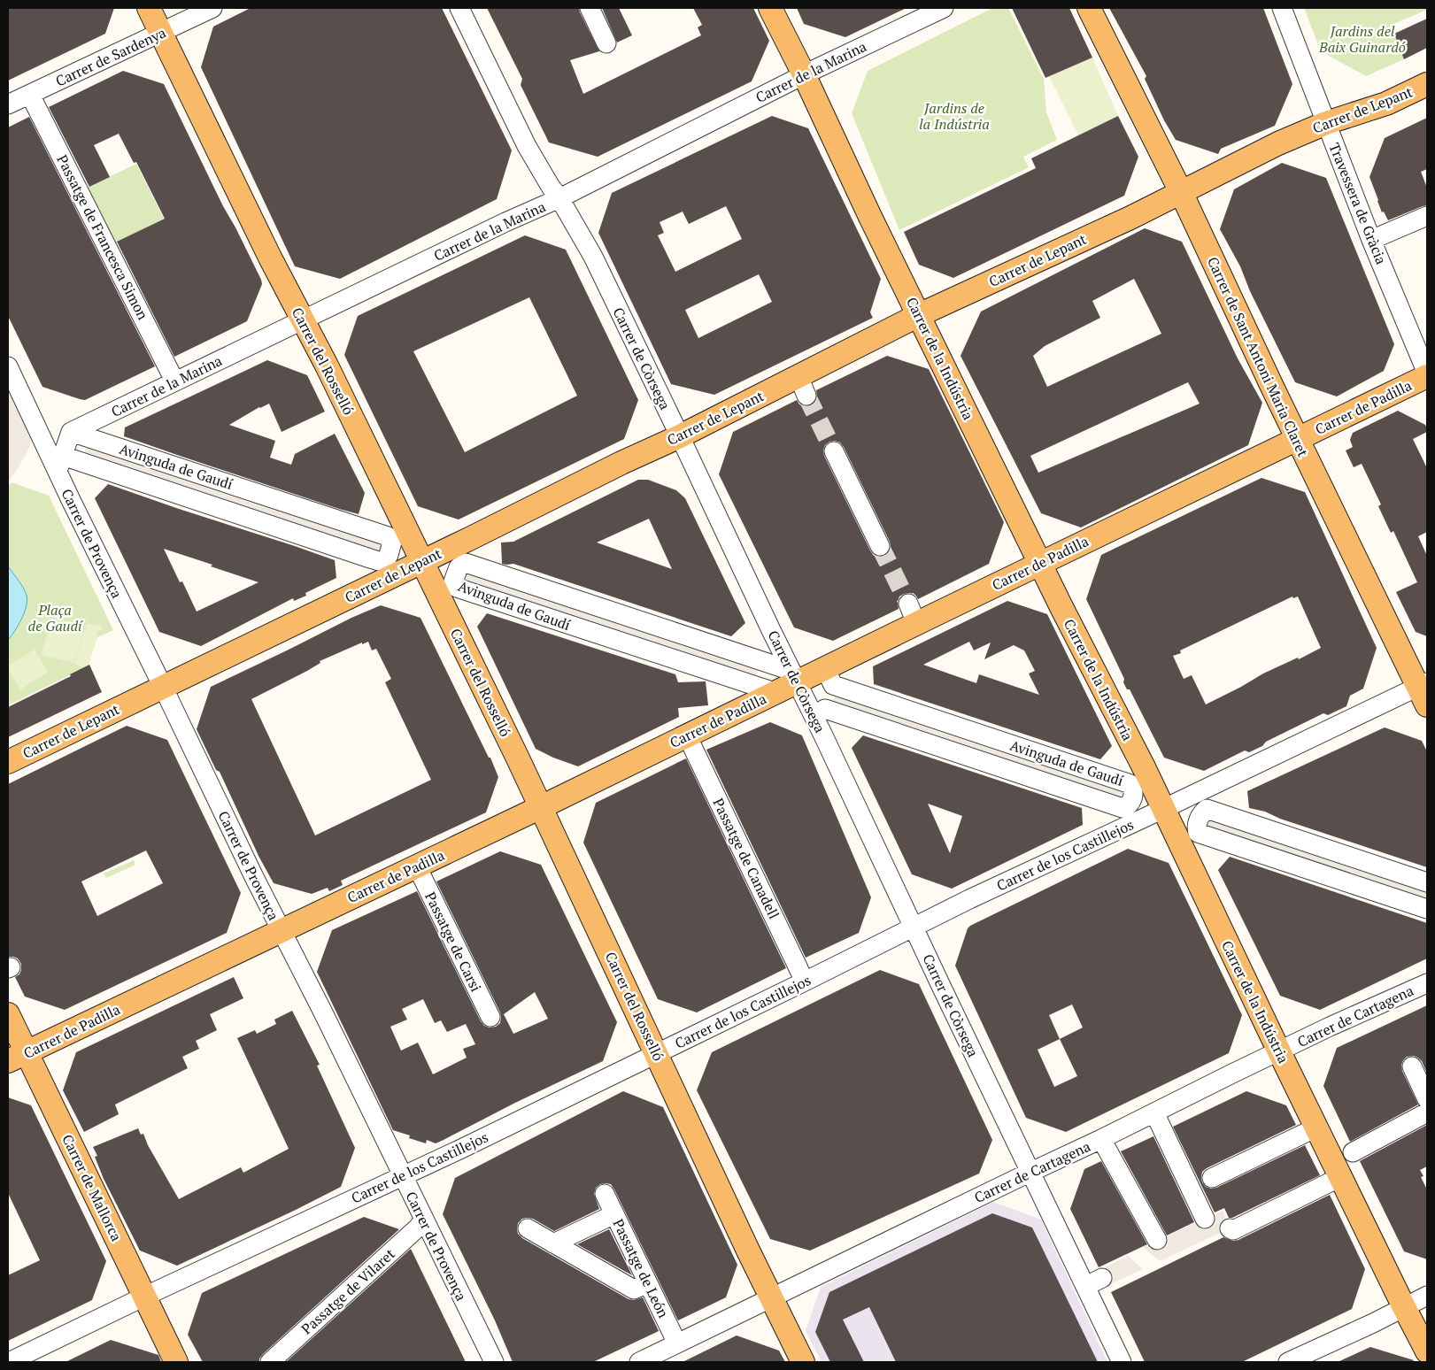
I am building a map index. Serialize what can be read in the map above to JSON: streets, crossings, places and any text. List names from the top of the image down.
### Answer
{
  "streets": {
    "main road": [
      "Carrer de Lepant",
      "Carrer de Sant Antoni Maria Claret",
      "Carrer de la Indústria",
      "Carrer del Rosselló",
      "Carrer de Padilla",
      "Carrer de Mallorca"
    ],
    "street": [
      "Carrer de Sardenya",
      "Carrer de la Marina",
      "Travessera de Gràcia",
      "Passatge de Francesca Simon",
      "Carrer de Còrsega",
      "Avinguda de Gaudí",
      "Carrer de Provença",
      "Carrer de los Castillejos",
      "Passatge de Canadell",
      "Passatge de Carsi",
      "Carrer de Cartagena",
      "Passatge de León",
      "Passatge de Vilaret"
    ]
  },
  "crossings": [
    ["Carrer de Sardenya", "Passatge de Francesca Simon"],
    ["Carrer de Sardenya", "Carrer del Rosselló"],
    ["Carrer de la Marina", "Passatge de Francesca Simon"],
    ["Carrer de la Marina", "Carrer de Còrsega"],
    ["Carrer de la Marina", "Carrer de la Indústria"],
    ["Carrer de la Marina", "Carrer del Rosselló"],
    ["Carrer de la Marina", "Avinguda de Gaudí"],
    ["Carrer de Lepant", "Travessera de Gràcia"],
    ["Carrer de Lepant", "Carrer de Sant Antoni Maria Claret"],
    ["Carrer de Lepant", "Carrer de Còrsega"],
    ["Carrer de Lepant", "Carrer de la Indústria"],
    ["Carrer de Lepant", "Carrer del Rosselló"],
    ["Carrer de Lepant", "Carrer de Provença"],
    ["Travessera de Gràcia", "Carrer de Padilla"],
    ["Carrer de Sant Antoni Maria Claret", "Carrer de Padilla"],
    ["Carrer de Sant Antoni Maria Claret", "Carrer de los Castillejos"],
    ["Carrer de Còrsega", "Carrer de Padilla"],
    ["Carrer de Còrsega", "Avinguda de Gaudí"],
    ["Carrer de Còrsega", "Carrer de los Castillejos"],
    ["Carrer de Còrsega", "Carrer de Cartagena"],
    ["Carrer de la Indústria", "Carrer de Padilla"],
    ["Carrer de la Indústria", "Carrer de los Castillejos"],
    ["Carrer de la Indústria", "Carrer de Cartagena"],
    ["Carrer del Rosselló", "Carrer de Padilla"],
    ["Carrer del Rosselló", "Carrer de los Castillejos"],
    ["Carrer del Rosselló", "Carrer de Cartagena"],
    ["Carrer de Padilla", "Avinguda de Gaudí"],
    ["Carrer de Padilla", "Carrer de Provença"],
    ["Carrer de Padilla", "Passatge de Canadell"],
    ["Carrer de Padilla", "Passatge de Carsi"],
    ["Carrer de Padilla", "Carrer de Mallorca"],
    ["Avinguda de Gaudí", "Carrer de Provença"],
    ["Carrer de Provença", "Carrer de los Castillejos"],
    ["Carrer de Provença", "Passatge de Vilaret"],
    ["Carrer de los Castillejos", "Passatge de Canadell"],
    ["Carrer de los Castillejos", "Carrer de Mallorca"],
    ["Carrer de Cartagena", "Passatge de León"]
  ],
  "parks": ["Jardins del Baix Guinardó", "Jardins de la Indústria", "Plaça de Gaudí"]
}
